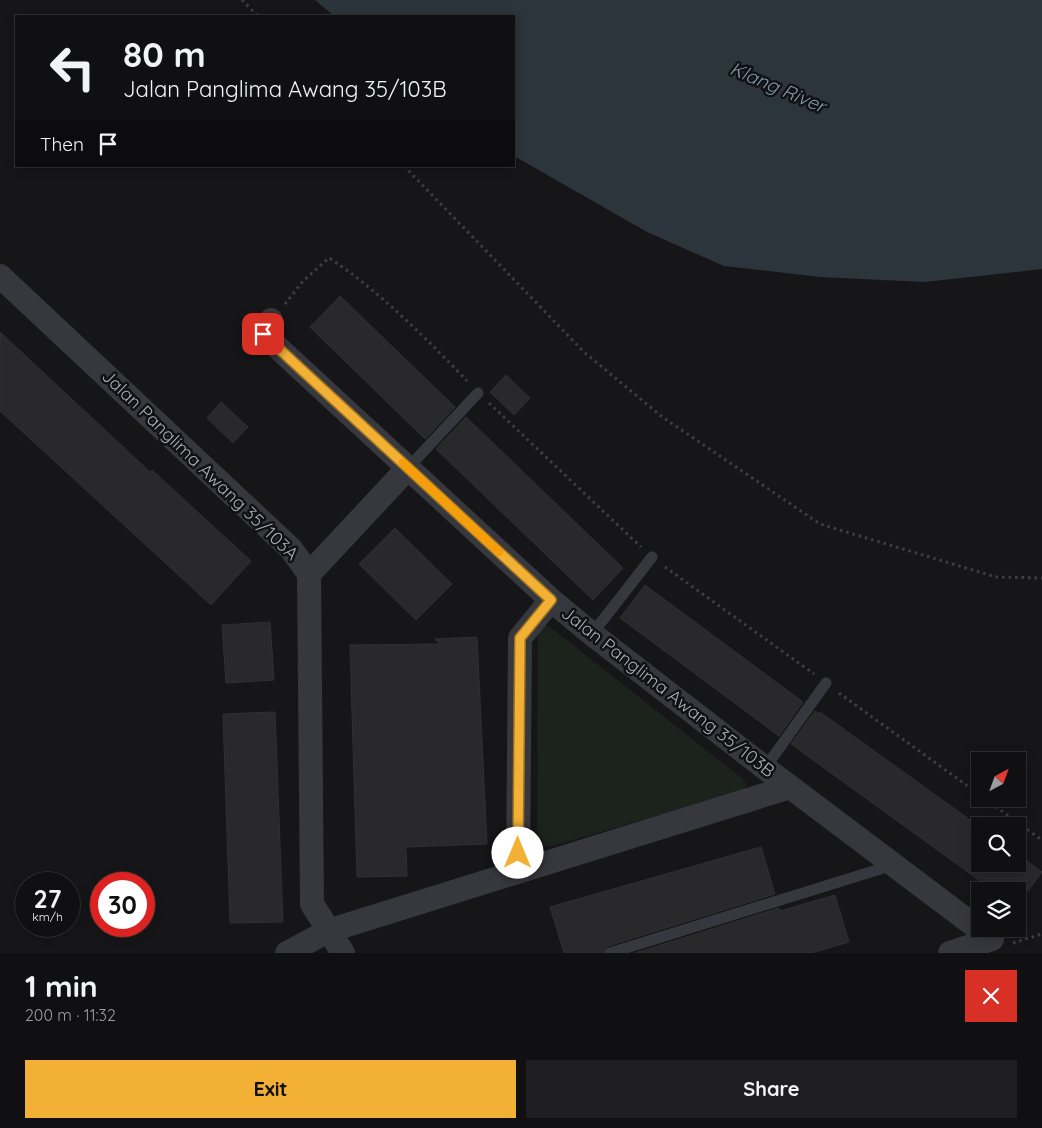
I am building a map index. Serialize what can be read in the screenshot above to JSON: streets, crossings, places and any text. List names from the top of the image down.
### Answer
{
  "streets": {
    "street": ["Jalan Panglima Awang 35/103A", "Jalan Panglima Awang 35/103B"]
  },
  "water": ["Klang River"],
  "north": "top right",
  "page": {
    "turn": ["80 m", "Jalan Panglima Awang 35/103B"],
    "then": "Then",
    "speed": "27 km/h",
    "limit": "30",
    "heading": ["1 min", "200 m · 11:32"],
    "buttons": ["Exit", "Share"]
  }
}
